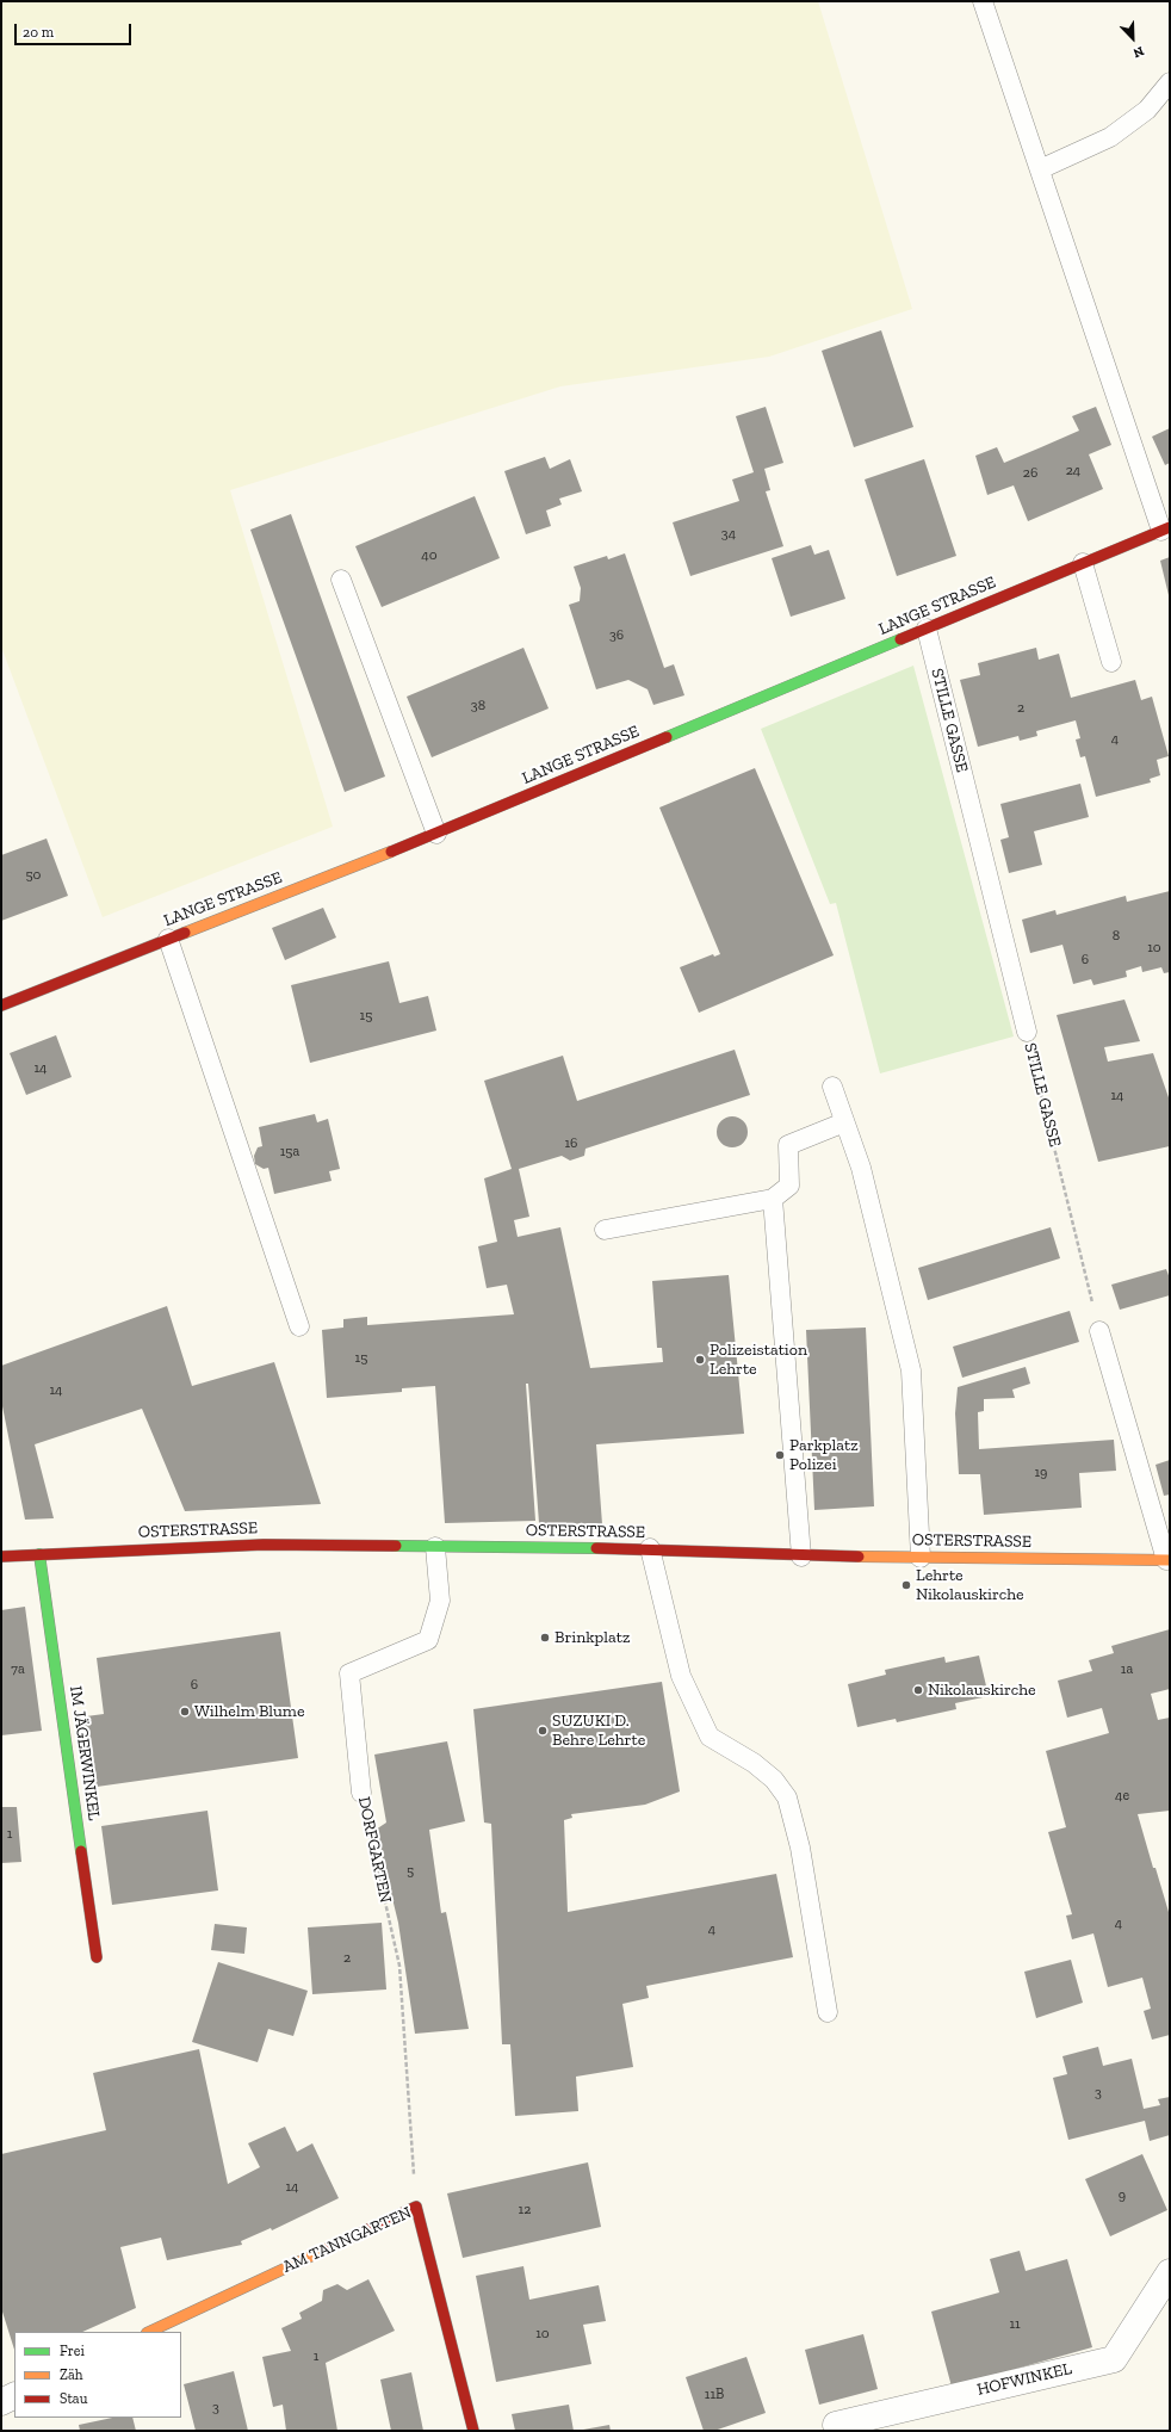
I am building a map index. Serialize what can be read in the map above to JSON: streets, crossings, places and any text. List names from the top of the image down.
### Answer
{
  "streets": {
    "street": [
      "LANGE STRASSE",
      "OSTERSTRASSE",
      "IM JÄGERWINKEL",
      "AM TANNGARTEN",
      "HOFWINKEL"
    ],
    "lane": ["STILLE GASSE", "DORFGARTEN"]
  },
  "crossings": [
    ["LANGE STRASSE", "STILLE GASSE"],
    ["OSTERSTRASSE", "IM JÄGERWINKEL"],
    ["OSTERSTRASSE", "DORFGARTEN"],
    ["DORFGARTEN", "AM TANNGARTEN"]
  ],
  "places": [
    "Polizeistation Lehrte",
    "Parkplatz Polizei",
    "Lehrte Nikolauskirche",
    "Brinkplatz",
    "Nikolauskirche",
    "Wilhelm Blume",
    "SUZUKI D. Behre Lehrte"
  ],
  "house_numbers": [
    "24",
    "26",
    "34",
    "40",
    "36",
    "38",
    "2",
    "4",
    "50",
    "8",
    "10",
    "6",
    "15",
    "14",
    "14",
    "16",
    "15a",
    "15",
    "14",
    "19",
    "7a",
    "1a",
    "6",
    "4e",
    "1",
    "5",
    "4",
    "4",
    "2",
    "3",
    "14",
    "9",
    "12",
    "11",
    "10",
    "1",
    "11B",
    "3"
  ],
  "legend": ["Frei", "Zäh", "Stau"],
  "scale_bar": "20 m",
  "north": "bottom right"
}
